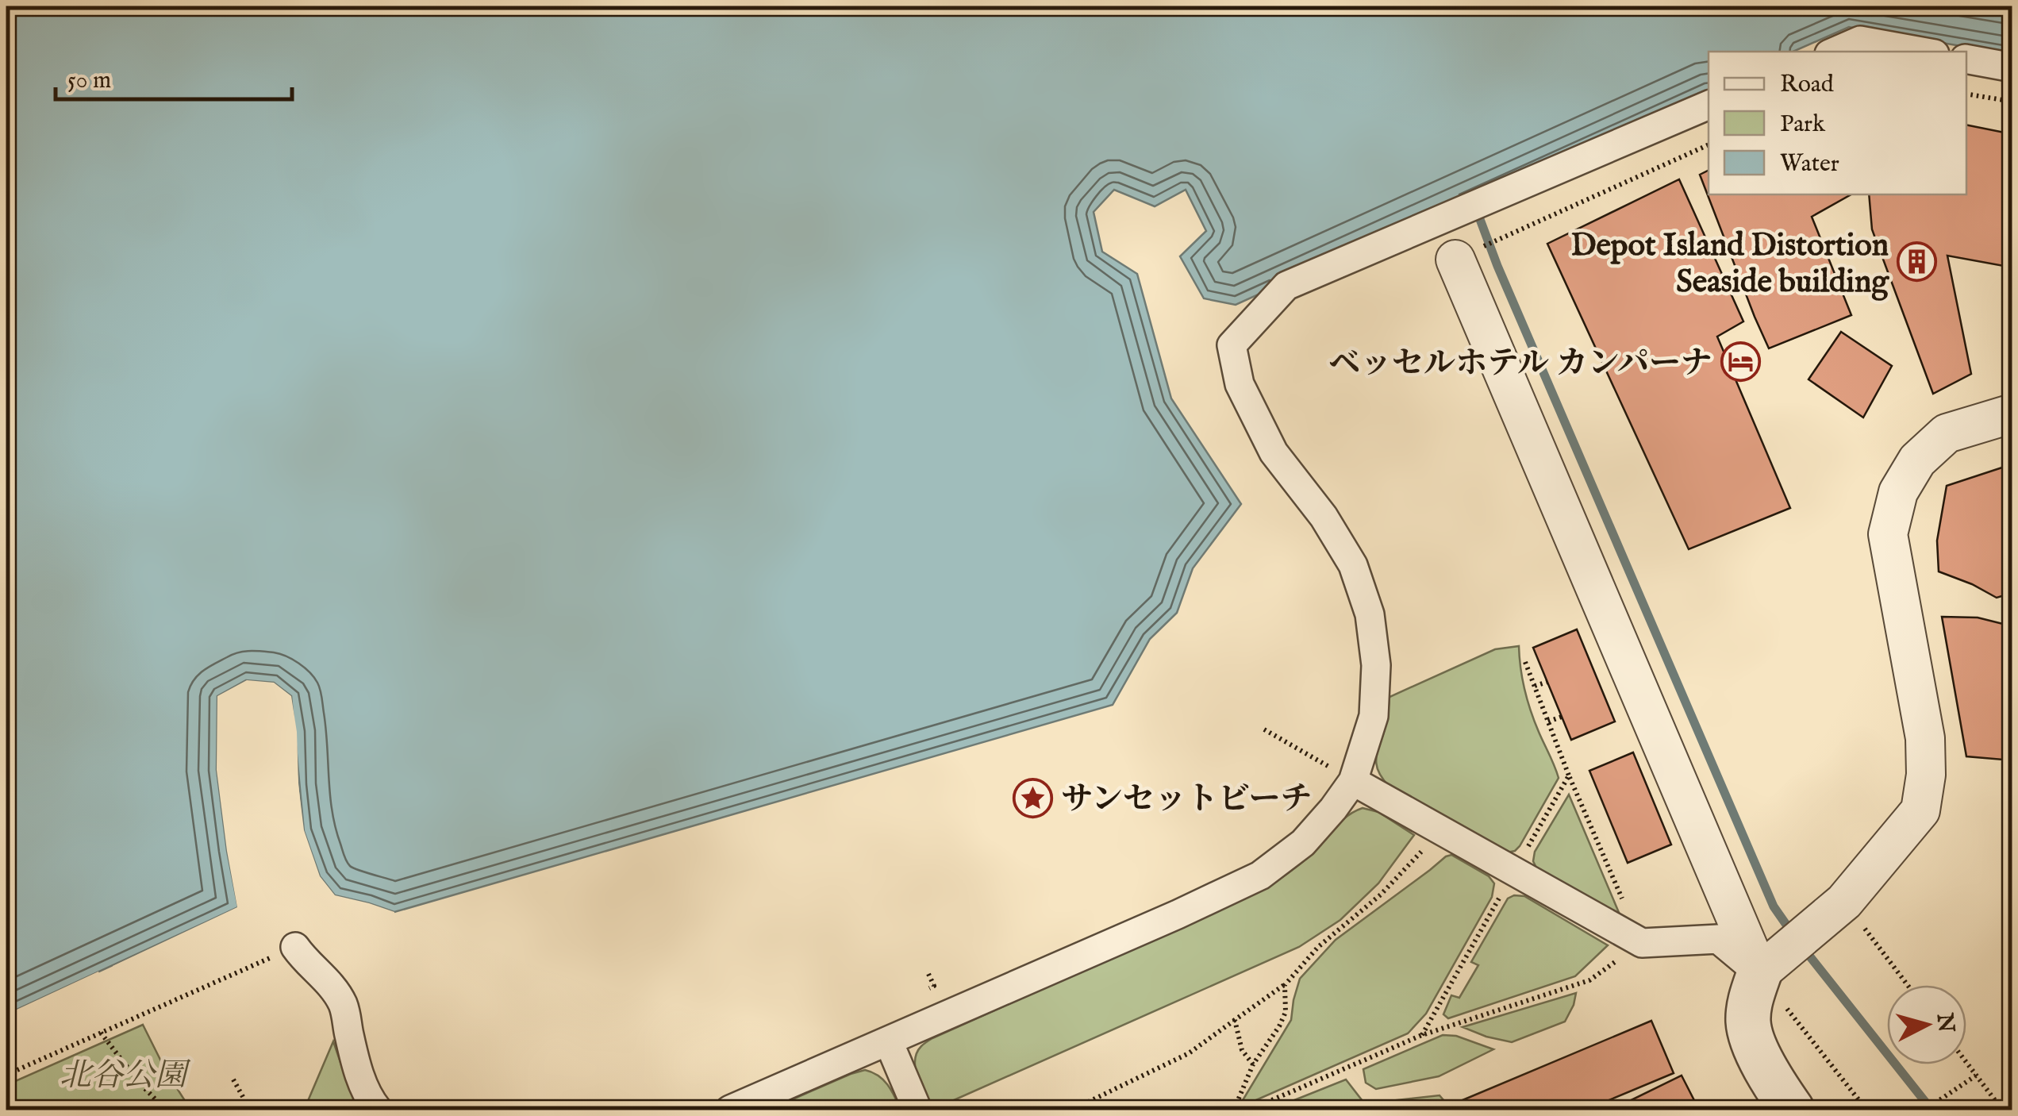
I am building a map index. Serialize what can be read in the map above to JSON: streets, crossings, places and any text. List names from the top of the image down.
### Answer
{
  "parks": ["北谷公園"],
  "places": {
    "building": ["Depot Island Distortion Seaside building"],
    "hotel": ["ベッセルホテル カンパーナ"],
    "place": ["サンセットビーチ"]
  },
  "legend": ["Road", "Park", "Water"],
  "scale_bar": "50 m",
  "north": "right"
}
